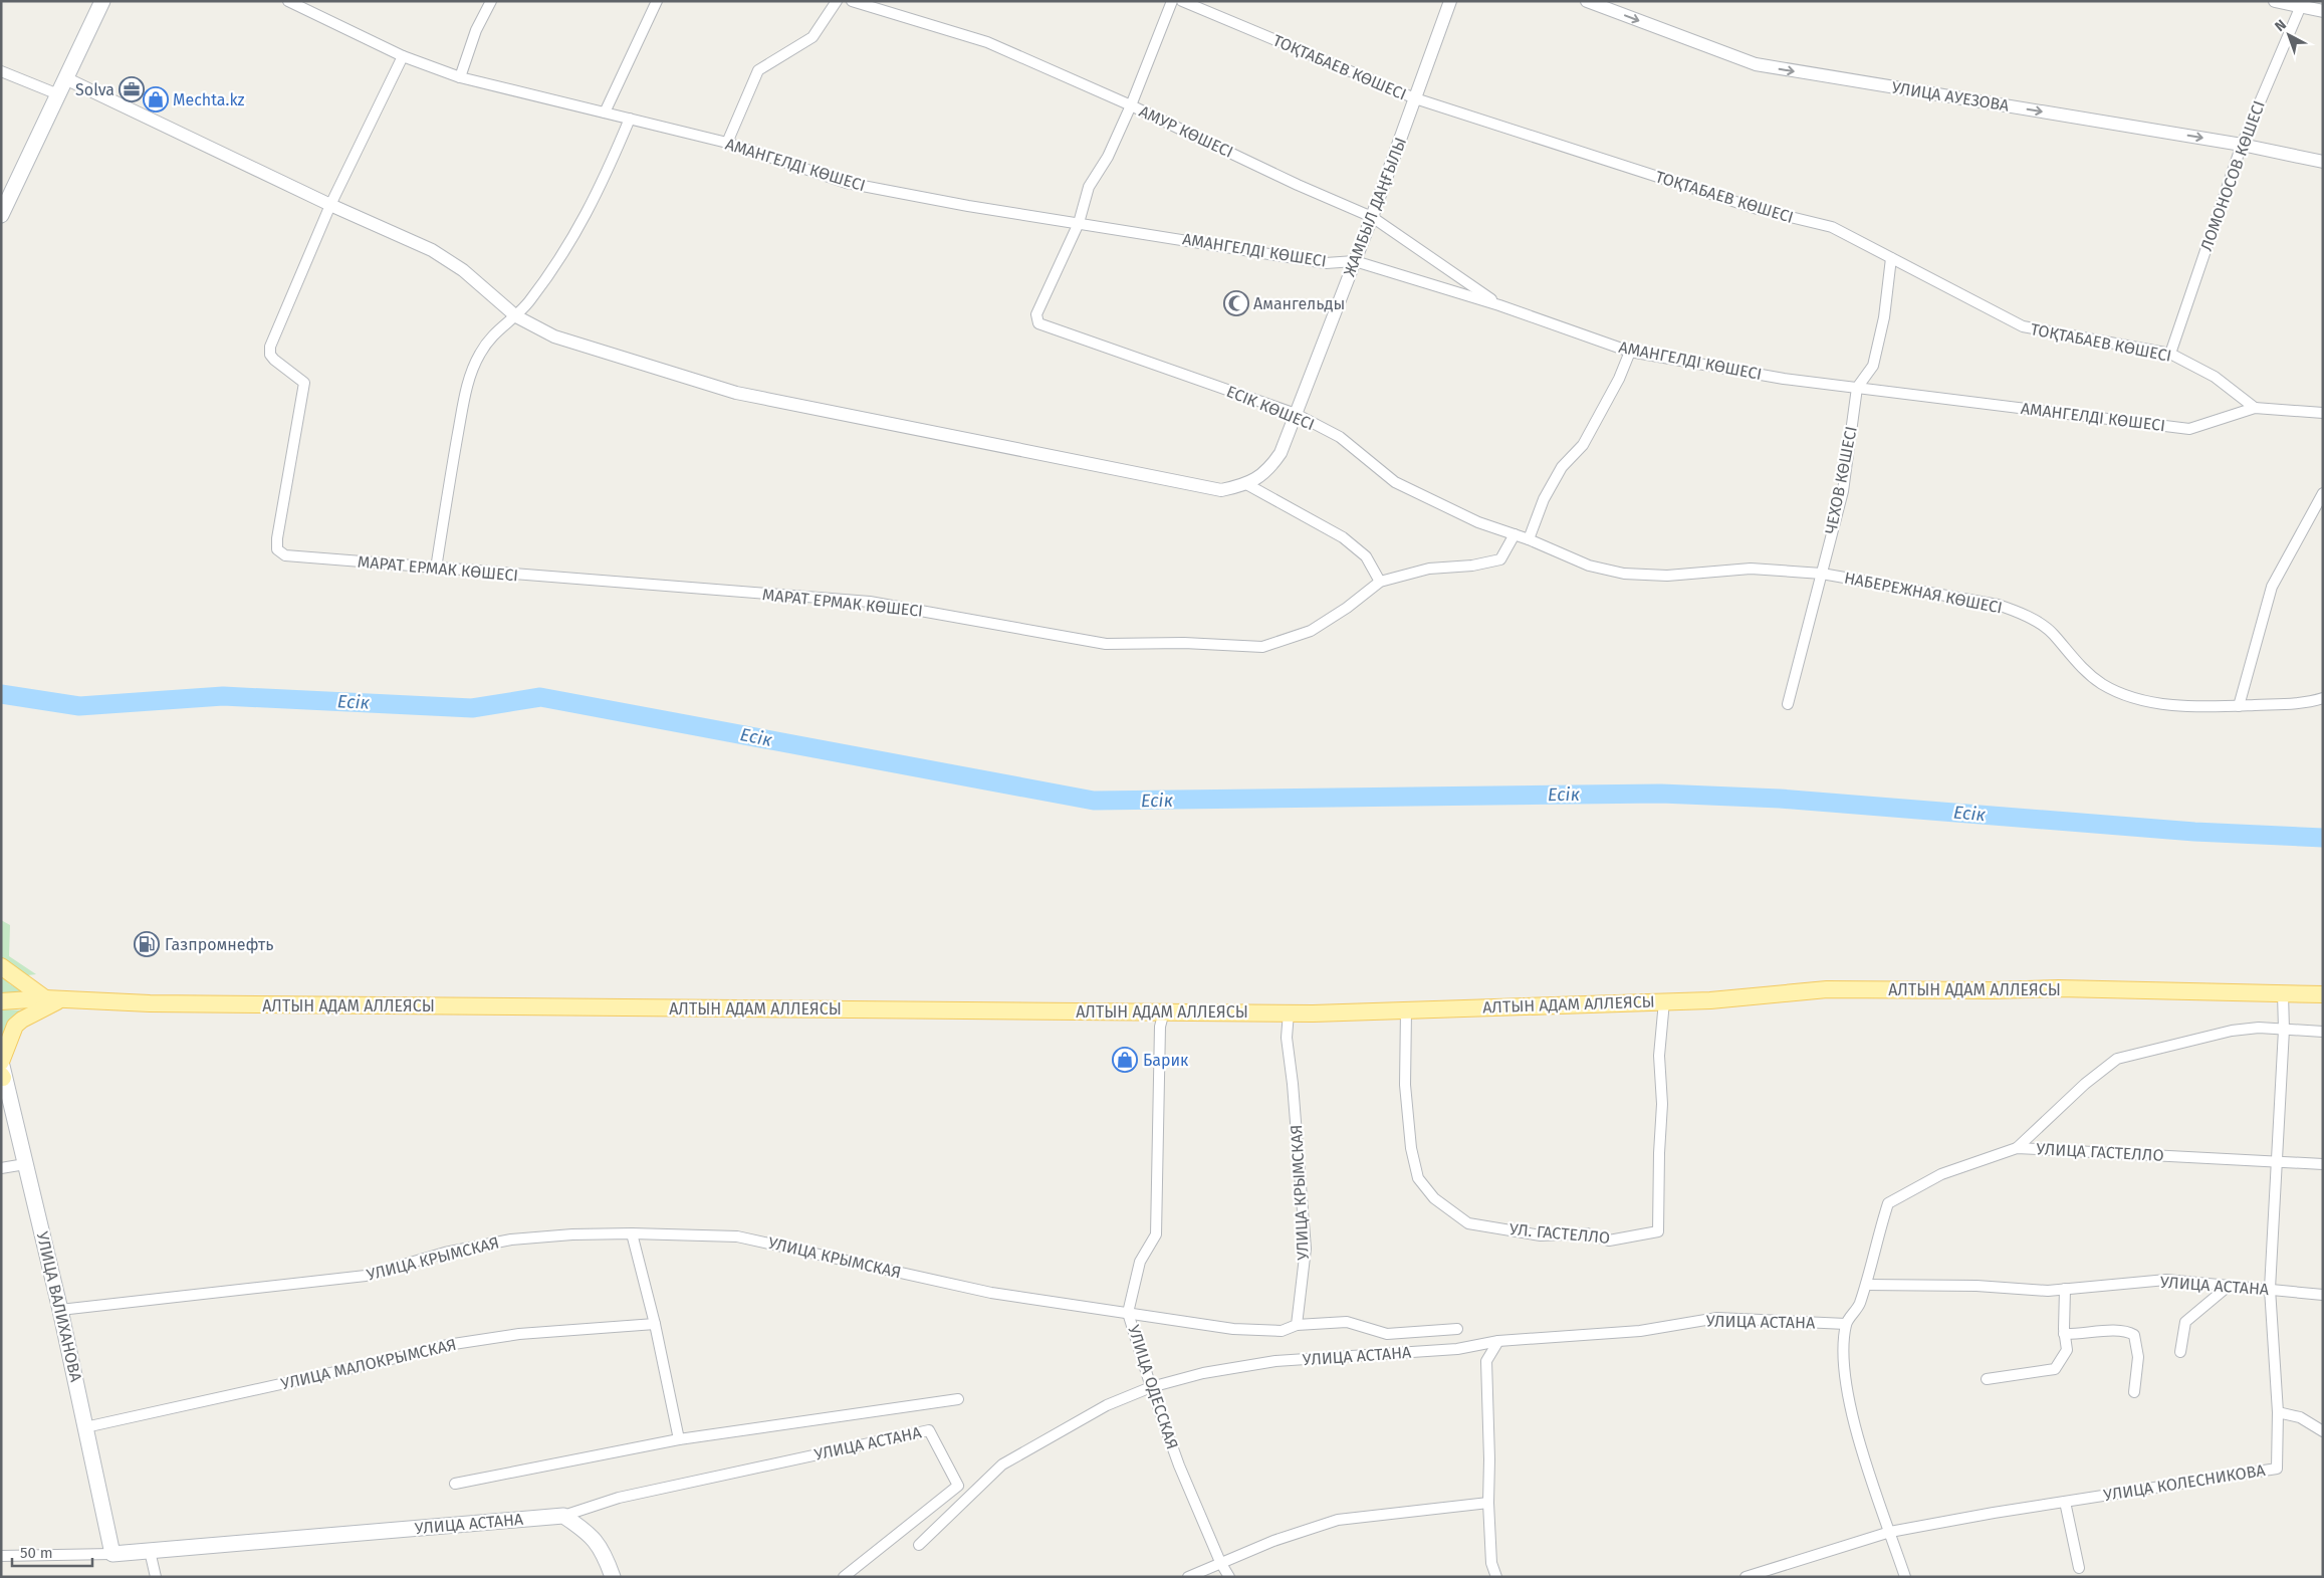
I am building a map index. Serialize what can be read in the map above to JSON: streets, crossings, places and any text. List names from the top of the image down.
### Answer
{
  "streets": {
    "main road": ["АЛТЫН АДАМ АЛЛЕЯСЫ", "УЛИЦА АСТАНА", "УЛИЦА ВАЛИХАНОВА"],
    "street": [
      "ТОҚТАБАЕВ КӨШЕСІ",
      "УЛИЦА АУЕЗОВА",
      "АМУР КӨШЕСІ",
      "АМАНГЕЛДІ КӨШЕСІ",
      "ЛОМОНОСОВ КӨШЕСІ",
      "ЖАМБЫЛ ДАҢҒЫЛЫ",
      "ЕСІК КӨШЕСІ",
      "ЧЕХОВ КӨШЕСІ",
      "МАРАТ ЕРМАК КӨШЕСІ",
      "НАБЕРЕЖНАЯ КӨШЕСІ",
      "УЛИЦА ГАСТЕЛЛО",
      "УЛИЦА КРЫМСКАЯ",
      "УЛ. ГАСТЕЛЛО",
      "УЛИЦА МАЛОКРЫМСКАЯ",
      "УЛИЦА ОДЕССКАЯ",
      "УЛИЦА КОЛЕСНИКОВА"
    ]
  },
  "crossings": [
    ["ТОҚТАБАЕВ КӨШЕСІ", "АМАНГЕЛДІ КӨШЕСІ"],
    ["ТОҚТАБАЕВ КӨШЕСІ", "ЛОМОНОСОВ КӨШЕСІ"],
    ["ТОҚТАБАЕВ КӨШЕСІ", "ЖАМБЫЛ ДАҢҒЫЛЫ"],
    ["ТОҚТАБАЕВ КӨШЕСІ", "ЧЕХОВ КӨШЕСІ"],
    ["УЛИЦА АУЕЗОВА", "ЛОМОНОСОВ КӨШЕСІ"],
    ["АМУР КӨШЕСІ", "АМАНГЕЛДІ КӨШЕСІ"],
    ["АМУР КӨШЕСІ", "ЖАМБЫЛ ДАҢҒЫЛЫ"],
    ["АМАНГЕЛДІ КӨШЕСІ", "ЖАМБЫЛ ДАҢҒЫЛЫ"],
    ["АМАНГЕЛДІ КӨШЕСІ", "ЕСІК КӨШЕСІ"],
    ["АМАНГЕЛДІ КӨШЕСІ", "ЧЕХОВ КӨШЕСІ"],
    ["ЖАМБЫЛ ДАҢҒЫЛЫ", "ЕСІК КӨШЕСІ"],
    ["ЕСІК КӨШЕСІ", "НАБЕРЕЖНАЯ КӨШЕСІ"],
    ["ЧЕХОВ КӨШЕСІ", "НАБЕРЕЖНАЯ КӨШЕСІ"],
    ["АЛТЫН АДАМ АЛЛЕЯСЫ", "УЛИЦА КРЫМСКАЯ"],
    ["АЛТЫН АДАМ АЛЛЕЯСЫ", "УЛ. ГАСТЕЛЛО"],
    ["АЛТЫН АДАМ АЛЛЕЯСЫ", "УЛИЦА ОДЕССКАЯ"],
    ["АЛТЫН АДАМ АЛЛЕЯСЫ", "УЛИЦА КОЛЕСНИКОВА"],
    ["УЛИЦА ГАСТЕЛЛО", "УЛИЦА АСТАНА"],
    ["УЛИЦА ГАСТЕЛЛО", "УЛИЦА КОЛЕСНИКОВА"],
    ["УЛИЦА КРЫМСКАЯ", "УЛИЦА ВАЛИХАНОВА"],
    ["УЛИЦА КРЫМСКАЯ", "УЛИЦА ОДЕССКАЯ"],
    ["УЛИЦА АСТАНА", "УЛИЦА ВАЛИХАНОВА"],
    ["УЛИЦА АСТАНА", "УЛИЦА ОДЕССКАЯ"],
    ["УЛИЦА АСТАНА", "УЛИЦА КОЛЕСНИКОВА"],
    ["УЛИЦА ВАЛИХАНОВА", "УЛИЦА МАЛОКРЫМСКАЯ"]
  ],
  "one_way": ["УЛИЦА АУЕЗОВА"],
  "water": ["Есік"],
  "places": {
    "office": ["Solva"],
    "shop": ["Mechta.kz", "Барик"],
    "mosque": ["Амангельды"],
    "fuel station": ["Газпромнефть"]
  },
  "scale_bar": "50 m",
  "north": "top left"
}
